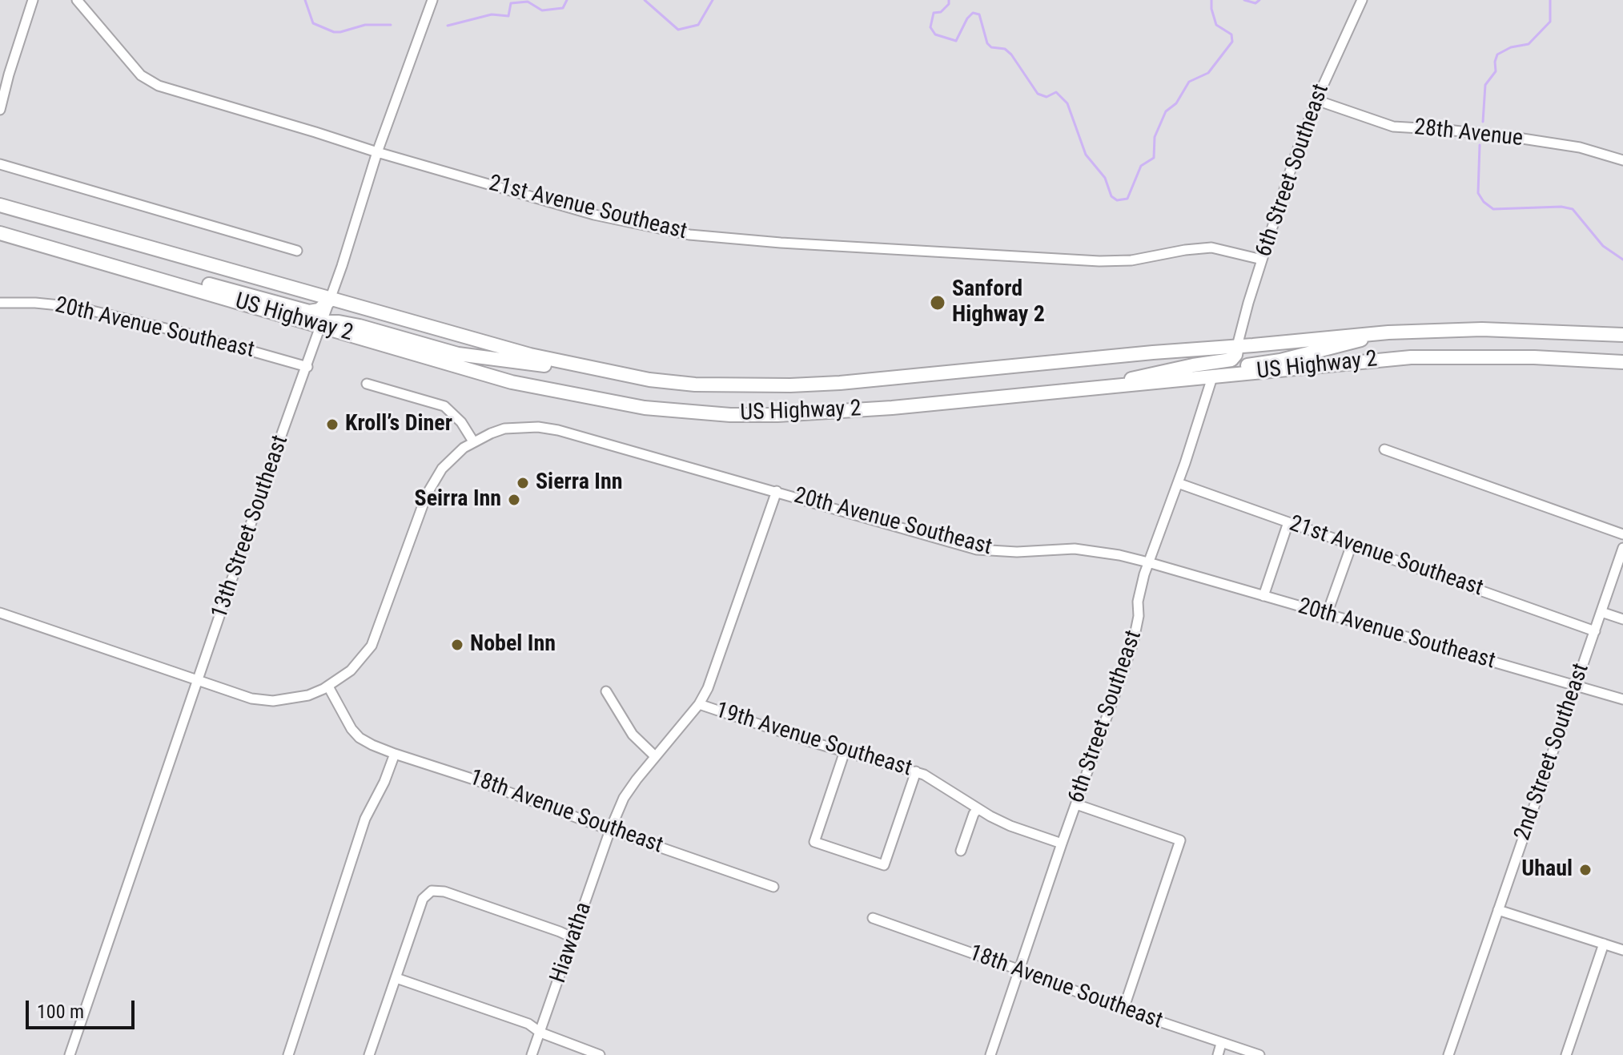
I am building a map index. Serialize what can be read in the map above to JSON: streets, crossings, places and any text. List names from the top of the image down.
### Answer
{
  "streets": {
    "highway": ["US Highway 2"],
    "street": [
      "28th Avenue",
      "6th Street Southeast",
      "21st Avenue Southeast",
      "20th Avenue Southeast",
      "13th Street Southeast",
      "19th Avenue Southeast",
      "2nd Street Southeast",
      "18th Avenue Southeast",
      "Hiawatha"
    ]
  },
  "crossings": [
    ["28th Avenue", "6th Street Southeast"],
    ["6th Street Southeast", "21st Avenue Southeast"],
    ["6th Street Southeast", "US Highway 2"],
    ["6th Street Southeast", "20th Avenue Southeast"],
    ["6th Street Southeast", "19th Avenue Southeast"],
    ["6th Street Southeast", "18th Avenue Southeast"],
    ["21st Avenue Southeast", "13th Street Southeast"],
    ["21st Avenue Southeast", "2nd Street Southeast"],
    ["US Highway 2", "13th Street Southeast"],
    ["20th Avenue Southeast", "13th Street Southeast"],
    ["20th Avenue Southeast", "2nd Street Southeast"],
    ["19th Avenue Southeast", "18th Avenue Southeast"],
    ["19th Avenue Southeast", "Hiawatha"],
    ["18th Avenue Southeast", "Hiawatha"]
  ],
  "places": [
    "Sanford Highway 2",
    "Kroll’s Diner",
    "Sierra Inn",
    "Seirra Inn",
    "Nobel Inn",
    "Uhaul"
  ],
  "scale_bar": "100 m"
}
